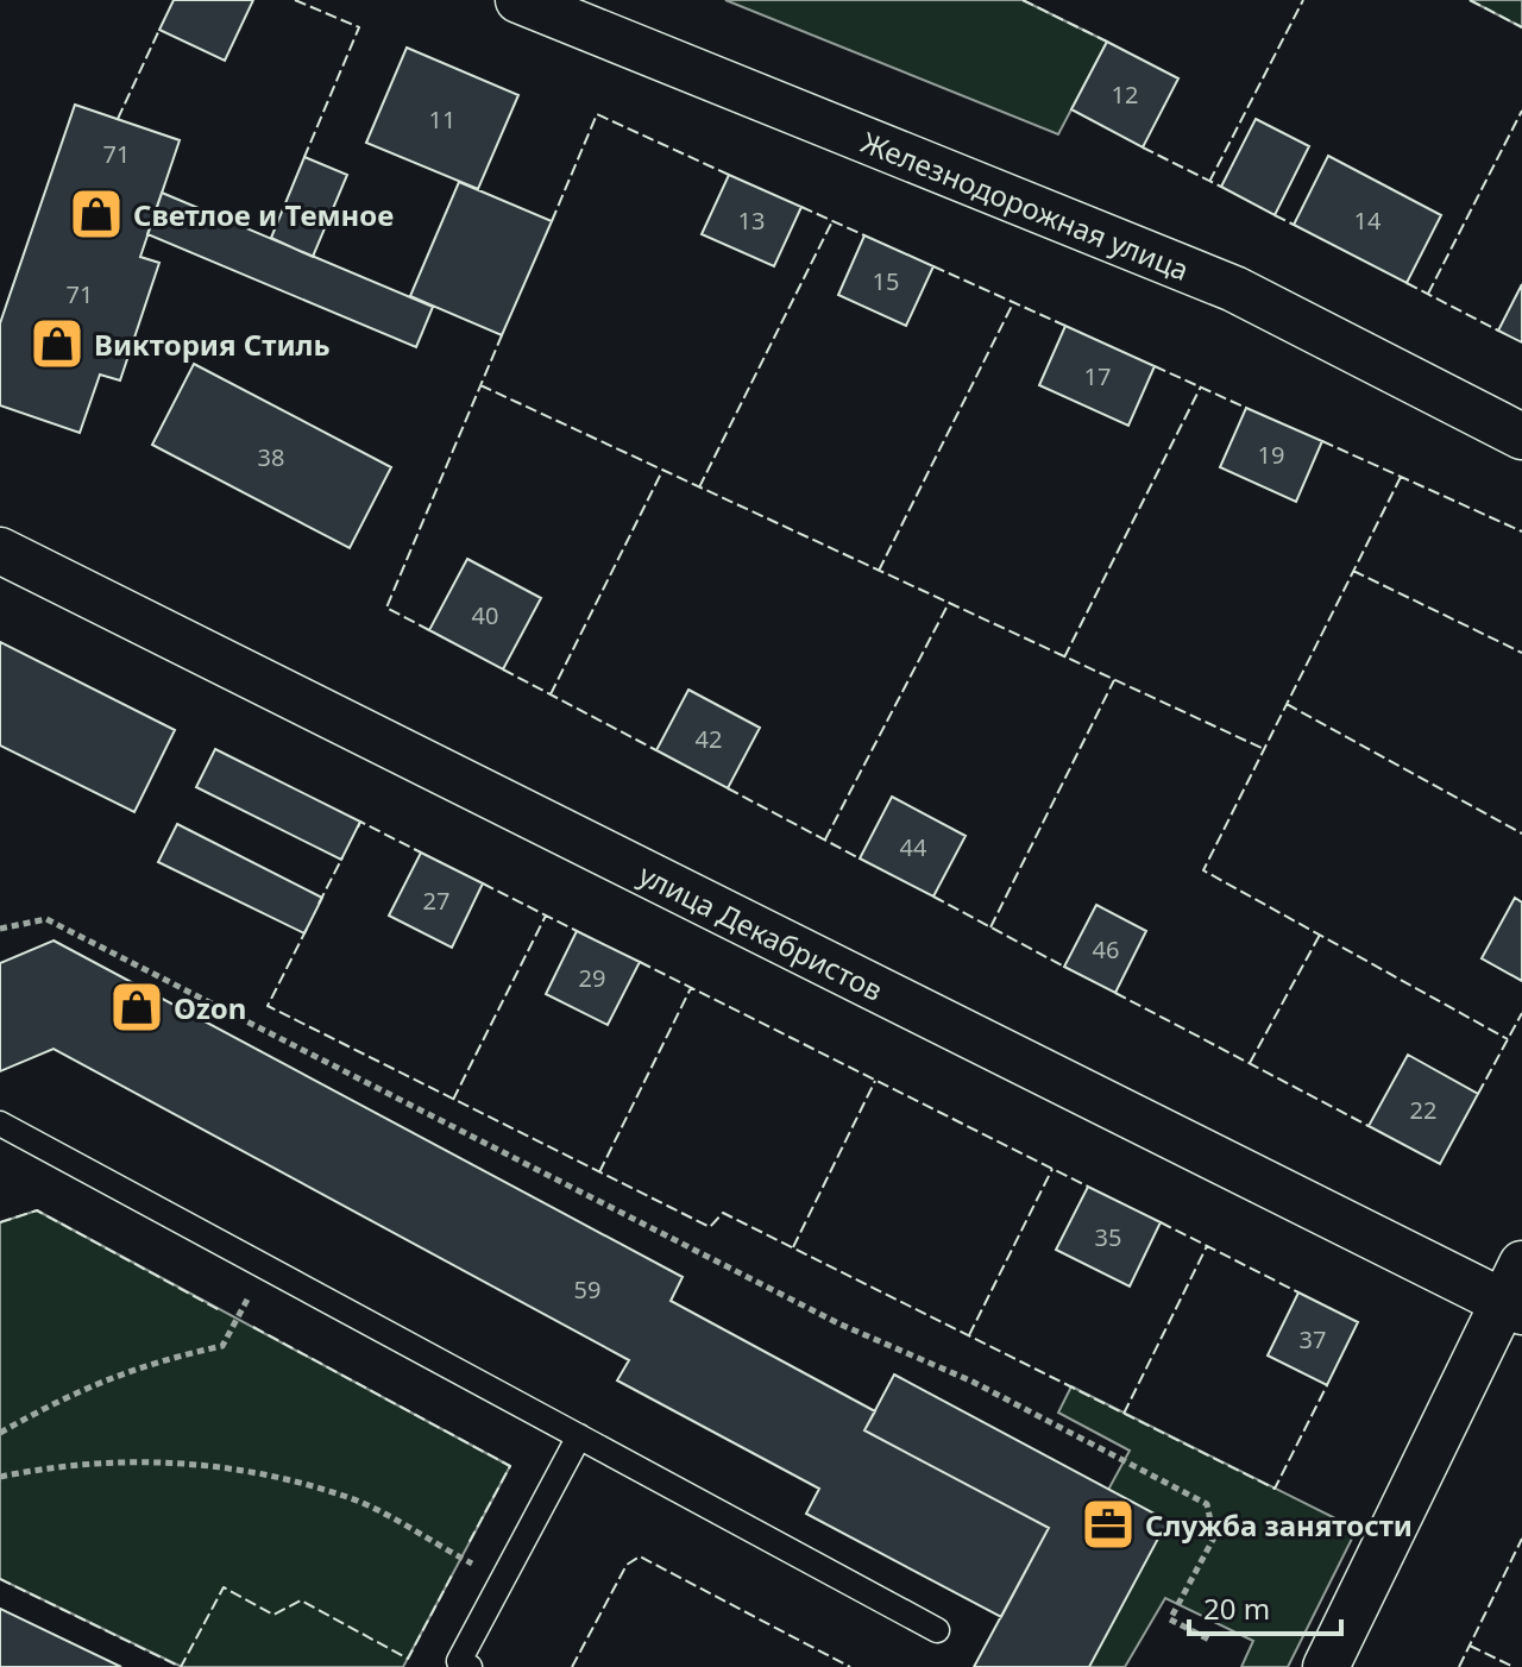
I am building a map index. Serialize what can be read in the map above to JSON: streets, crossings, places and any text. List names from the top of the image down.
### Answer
{
  "streets": {
    "street": ["Железнодорожная улица", "улица Декабристов"]
  },
  "places": {
    "shop": ["Светлое и Темное", "Виктория Стиль", "Ozon"],
    "office": ["Служба занятости"]
  },
  "house_numbers": [
    "12",
    "11",
    "71",
    "13",
    "14",
    "15",
    "71",
    "17",
    "19",
    "38",
    "40",
    "42",
    "44",
    "27",
    "46",
    "29",
    "22",
    "35",
    "59",
    "37"
  ],
  "scale_bar": "20 m"
}
